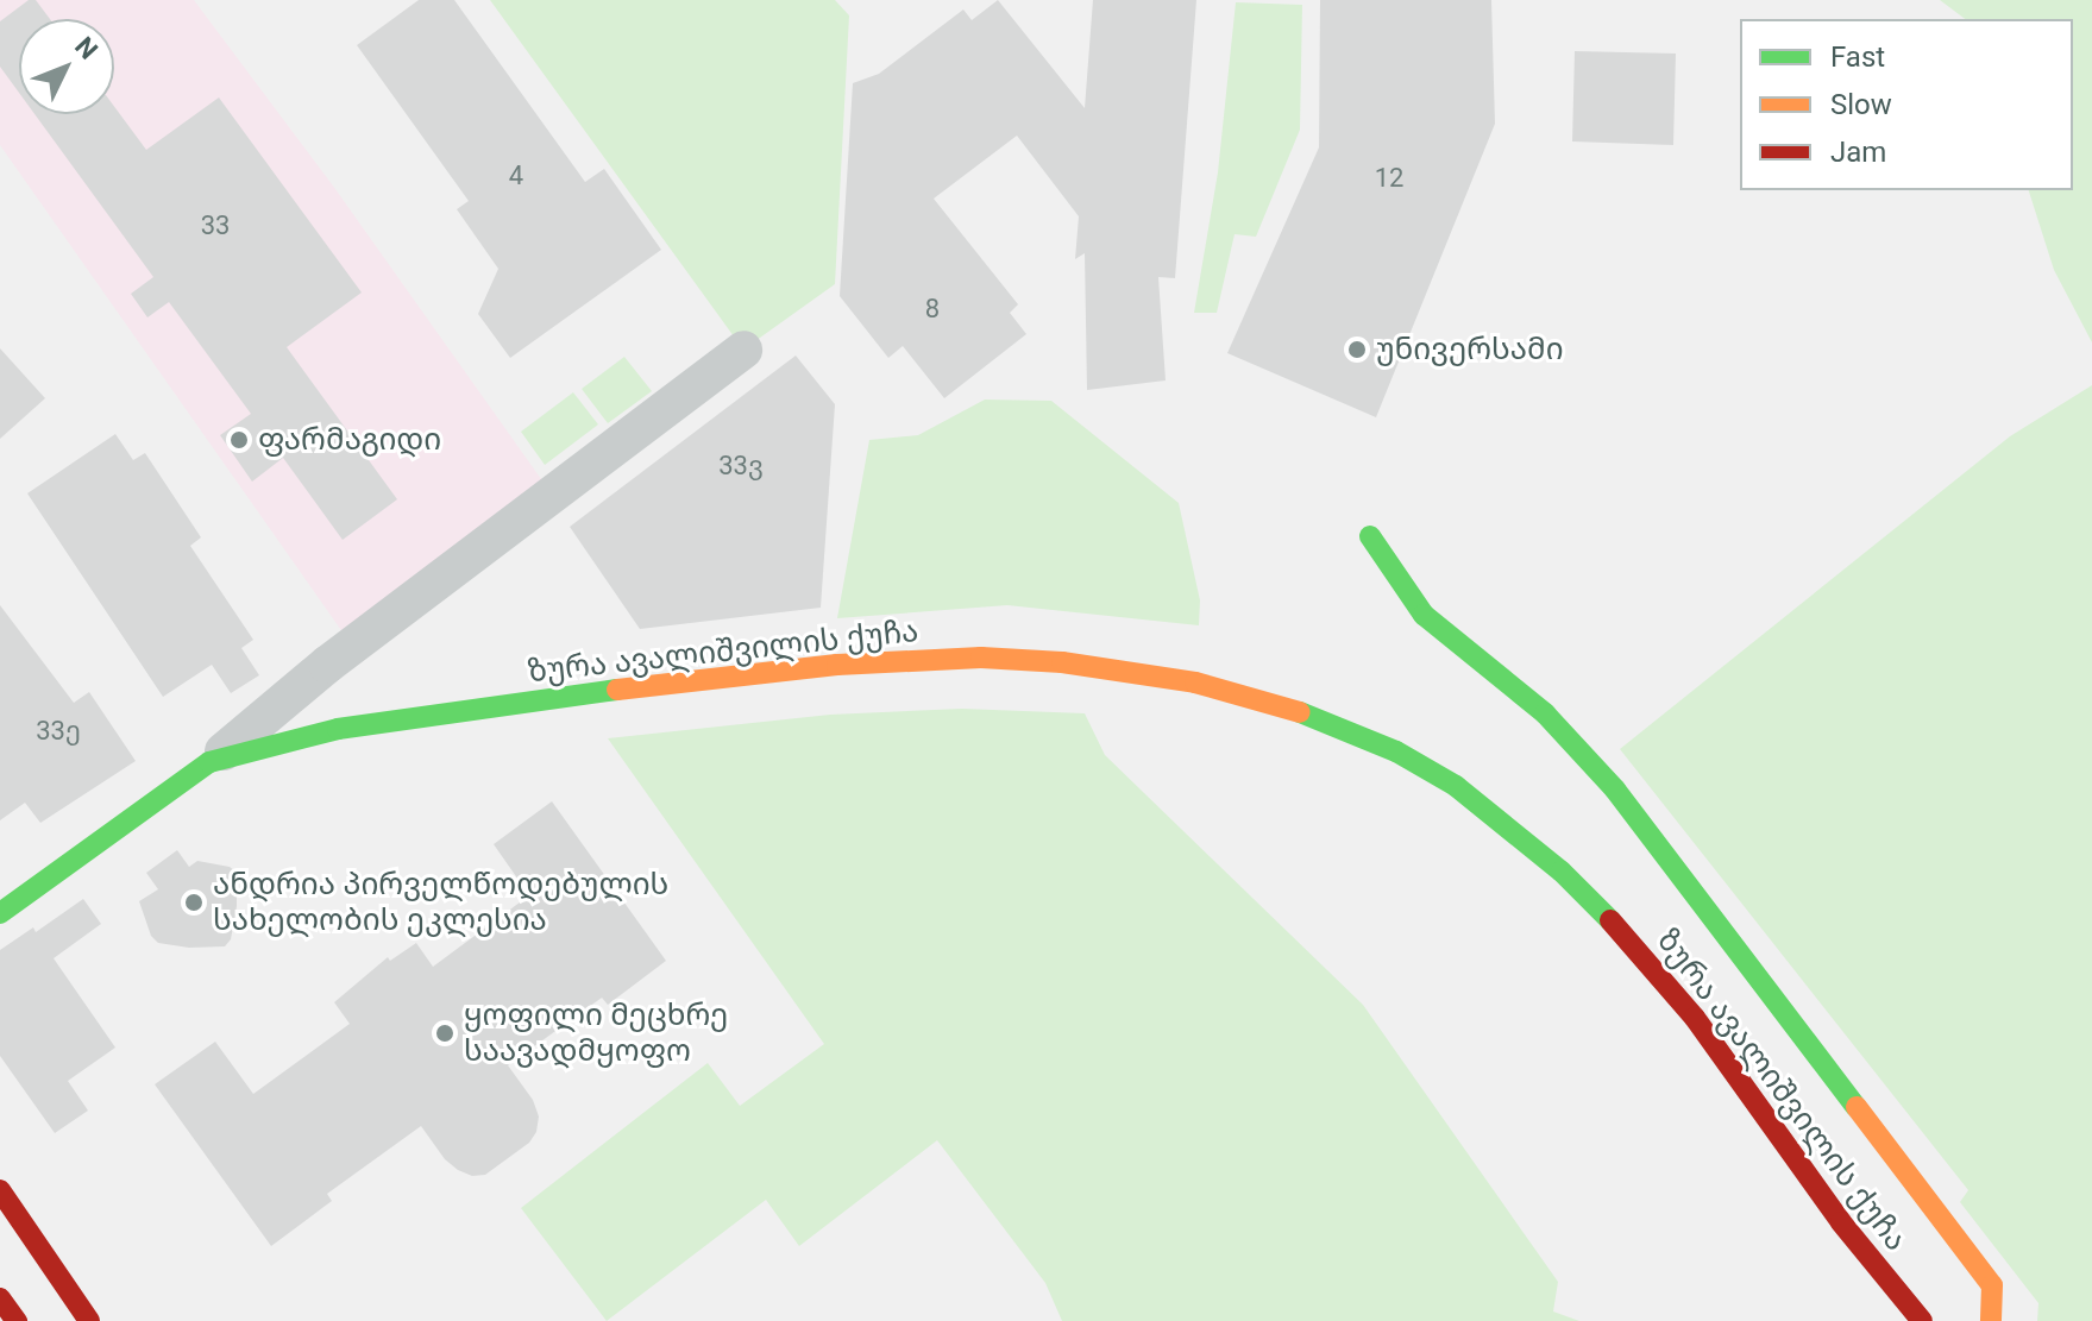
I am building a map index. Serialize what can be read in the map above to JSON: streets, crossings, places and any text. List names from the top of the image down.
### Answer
{
  "streets": {
    "main road": ["ზურა ავალიშვილის ქუჩა"]
  },
  "places": [
    "უნივერსამი",
    "ფარმაგიდი",
    "ანდრია პირველწოდებულის სახელობის ეკლესია",
    "ყოფილი მეცხრე საავადმყოფო"
  ],
  "house_numbers": [
    "4",
    "12",
    "33",
    "8",
    "33ვ",
    "33ე"
  ],
  "legend": ["Fast", "Slow", "Jam"],
  "north": "top right"
}
